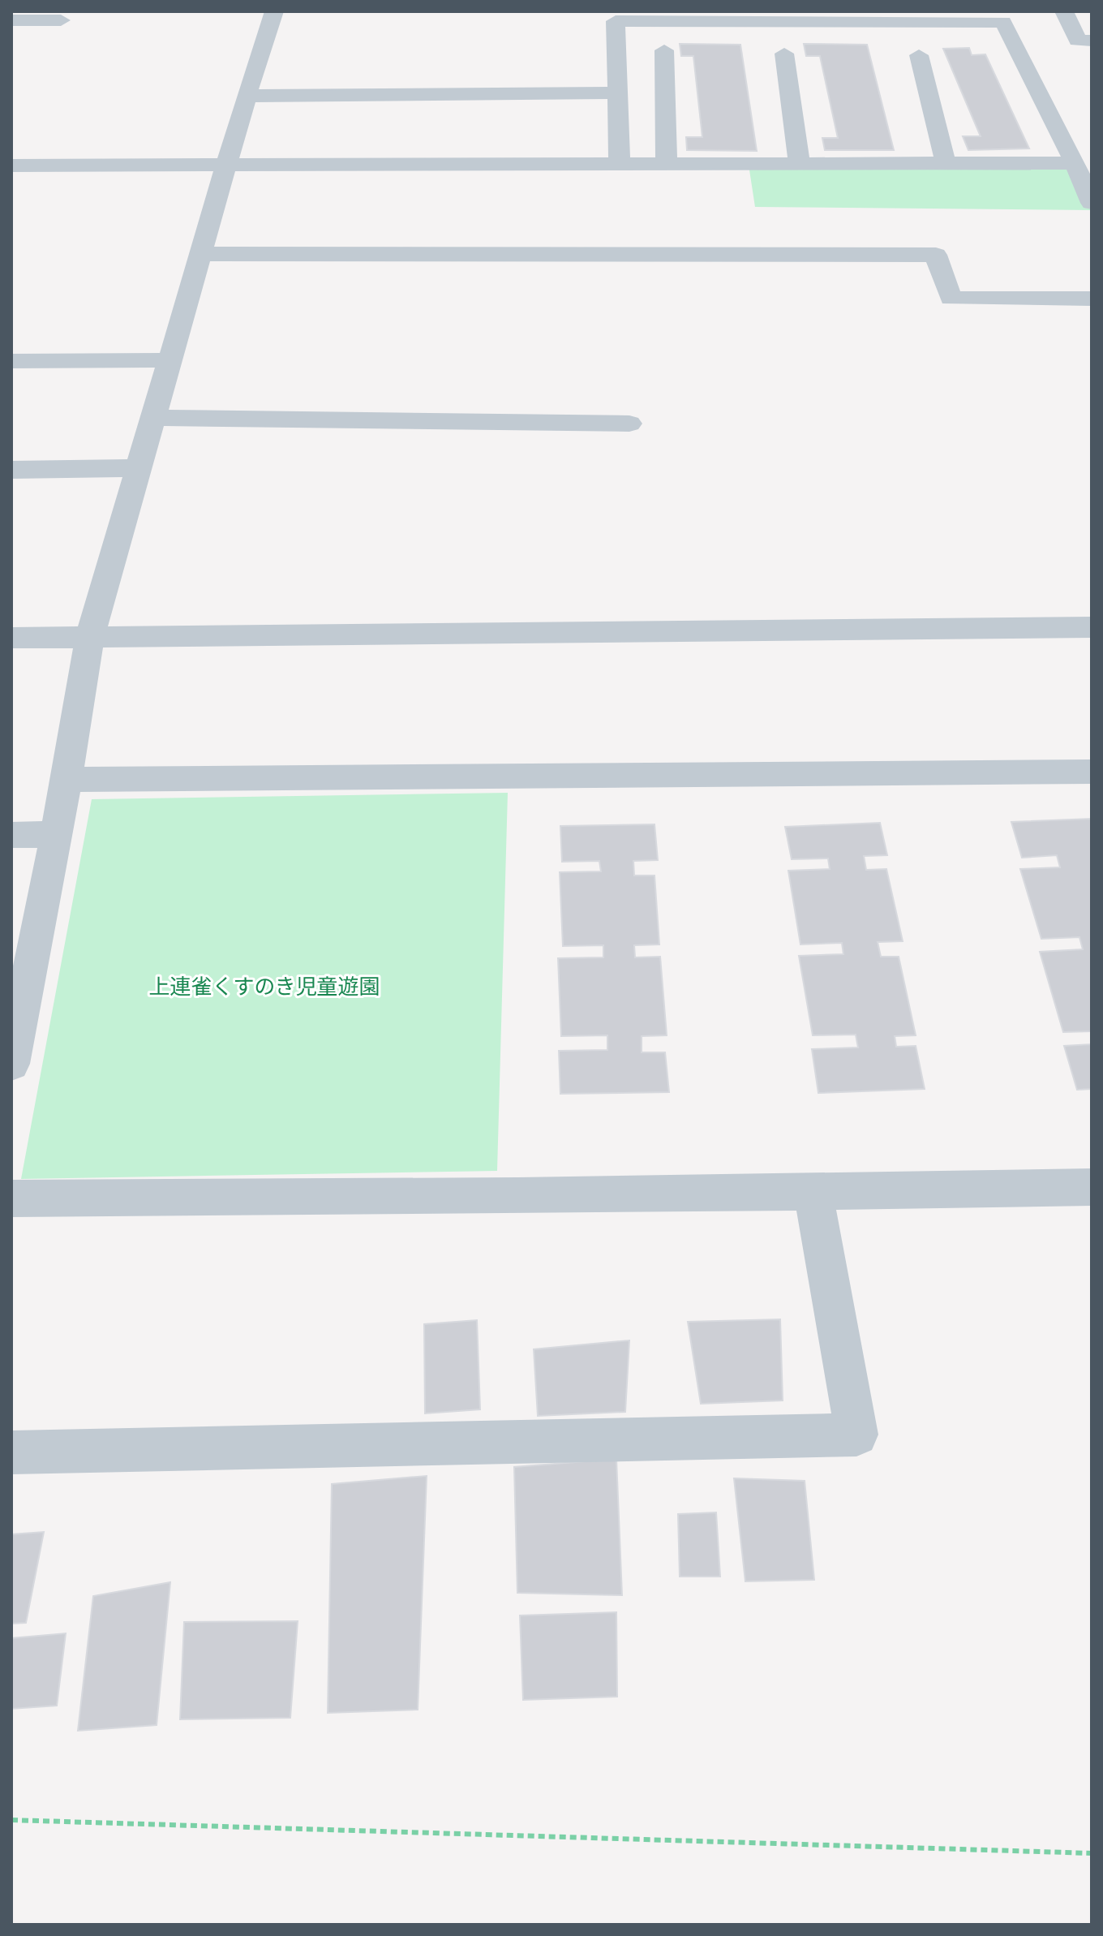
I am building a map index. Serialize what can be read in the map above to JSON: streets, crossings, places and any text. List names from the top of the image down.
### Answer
{
  "parks": ["上連雀くすのき児童遊園"]
}
